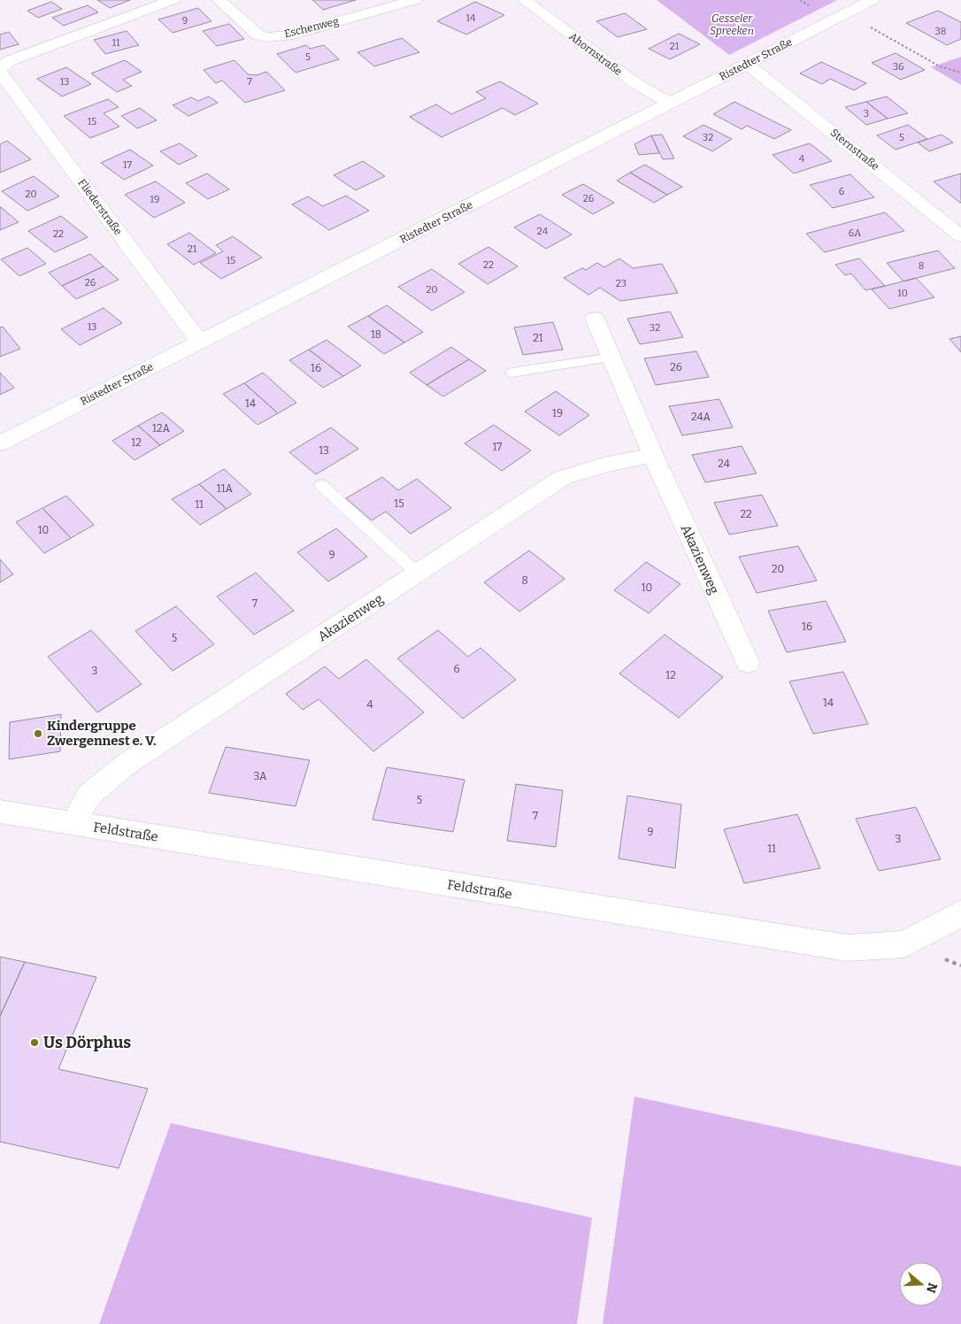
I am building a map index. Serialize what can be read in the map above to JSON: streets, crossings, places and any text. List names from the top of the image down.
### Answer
{
  "streets": {
    "street": [
      "Eschenweg",
      "Ahornstraße",
      "Ristedter Straße",
      "Sternstraße",
      "Fliederstraße",
      "Akazienweg",
      "Feldstraße"
    ]
  },
  "crossings": [
    ["Ahornstraße", "Ristedter Straße"],
    ["Ristedter Straße", "Sternstraße"],
    ["Ristedter Straße", "Fliederstraße"],
    ["Akazienweg", "Feldstraße"]
  ],
  "parks": ["Gesseler Spreeken"],
  "places": ["Kindergruppe Zwergennest e. V.", "Us Dörphus"],
  "house_numbers": [
    "14",
    "9",
    "38",
    "11",
    "21",
    "5",
    "36",
    "13",
    "7",
    "3",
    "15",
    "32",
    "5",
    "4",
    "17",
    "6",
    "20",
    "26",
    "19",
    "24",
    "6A",
    "22",
    "21",
    "15",
    "22",
    "8",
    "26",
    "23",
    "20",
    "10",
    "13",
    "32",
    "18",
    "21",
    "26",
    "16",
    "14",
    "19",
    "24A",
    "12A",
    "12",
    "17",
    "13",
    "24",
    "11A",
    "15",
    "11",
    "22",
    "10",
    "9",
    "20",
    "8",
    "10",
    "7",
    "16",
    "5",
    "6",
    "3",
    "12",
    "14",
    "4",
    "3A",
    "5",
    "7",
    "9",
    "3",
    "11"
  ],
  "north": "right"
}
